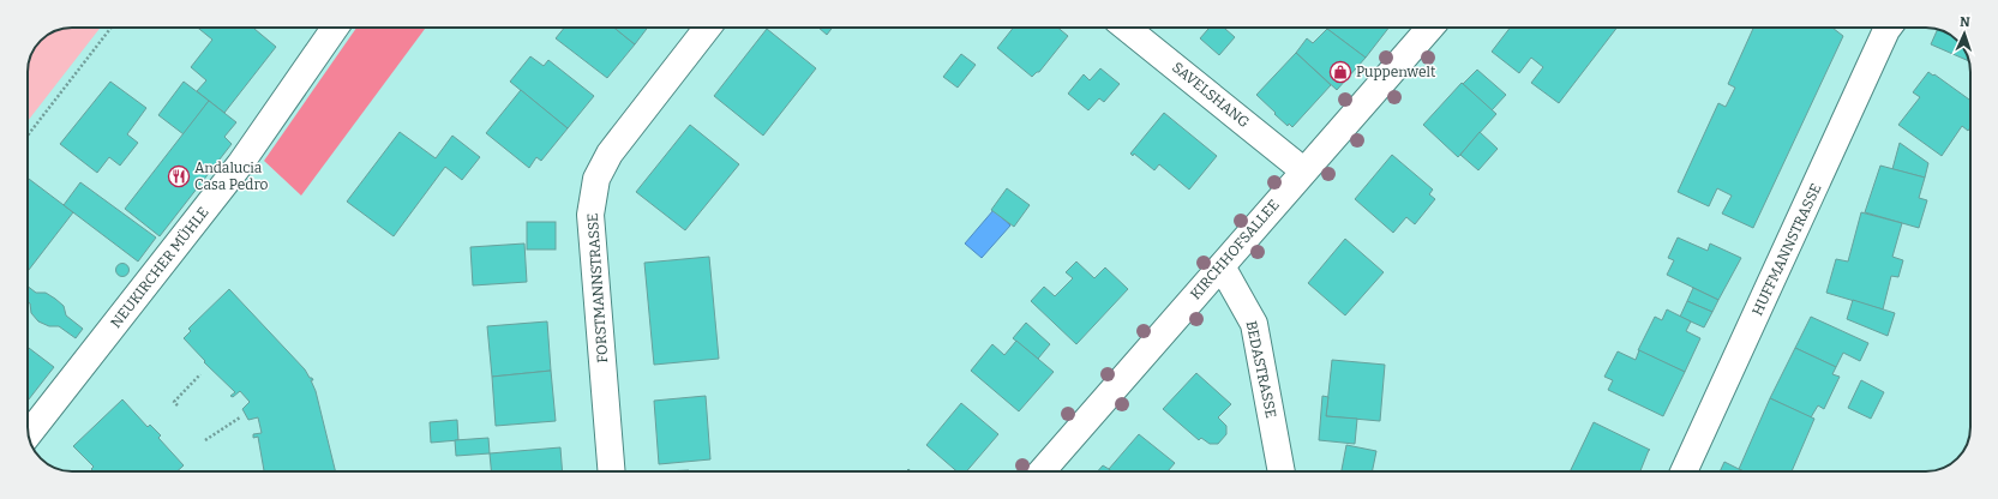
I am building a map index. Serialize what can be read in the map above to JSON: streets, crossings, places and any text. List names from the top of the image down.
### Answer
{
  "streets": {
    "street": [
      "SAVELSHANG",
      "KIRCHHOFSALLEE",
      "HUFFMANNSTRASSE",
      "NEUKIRCHER MÜHLE",
      "FORSTMANNSTRASSE",
      "BEDASTRASSE"
    ]
  },
  "crossings": [
    ["SAVELSHANG", "KIRCHHOFSALLEE"],
    ["KIRCHHOFSALLEE", "BEDASTRASSE"]
  ],
  "places": {
    "shop": ["Puppenwelt"],
    "restaurant": ["Andalucia Casa Pedro"]
  },
  "north": "top"
}
